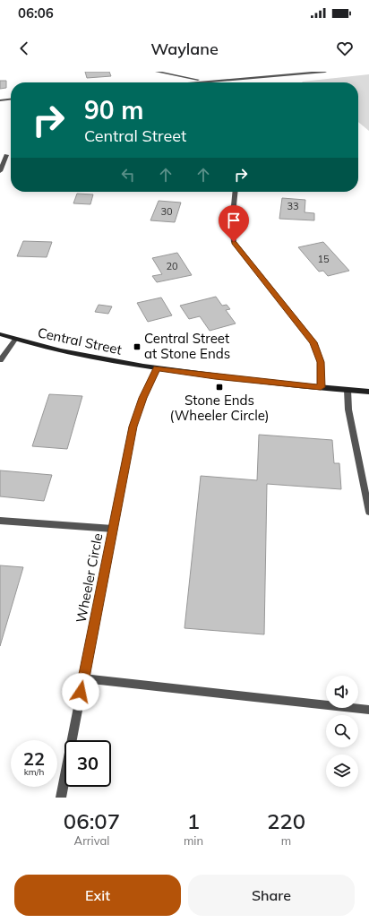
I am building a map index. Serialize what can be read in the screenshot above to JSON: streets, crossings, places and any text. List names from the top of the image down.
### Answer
{
  "streets": {
    "main road": ["Central Street"],
    "street": ["Wheeler Circle"]
  },
  "crossings": [
    ["Central Street", "Wheeler Circle"]
  ],
  "places": {
    "transit": ["Central Street at Stone Ends", "Stone Ends (Wheeler Circle)"]
  },
  "house_numbers": [
    "33",
    "30",
    "15",
    "20"
  ],
  "page": {
    "status": "06:06",
    "header": "Waylane",
    "turn": ["90 m", "Central Street"],
    "speed": "22 km/h",
    "limit": "30",
    "eta": [
      "06:07",
      "Arrival",
      "1",
      "min",
      "220",
      "m"
    ],
    "buttons": ["Exit", "Share"]
  }
}
